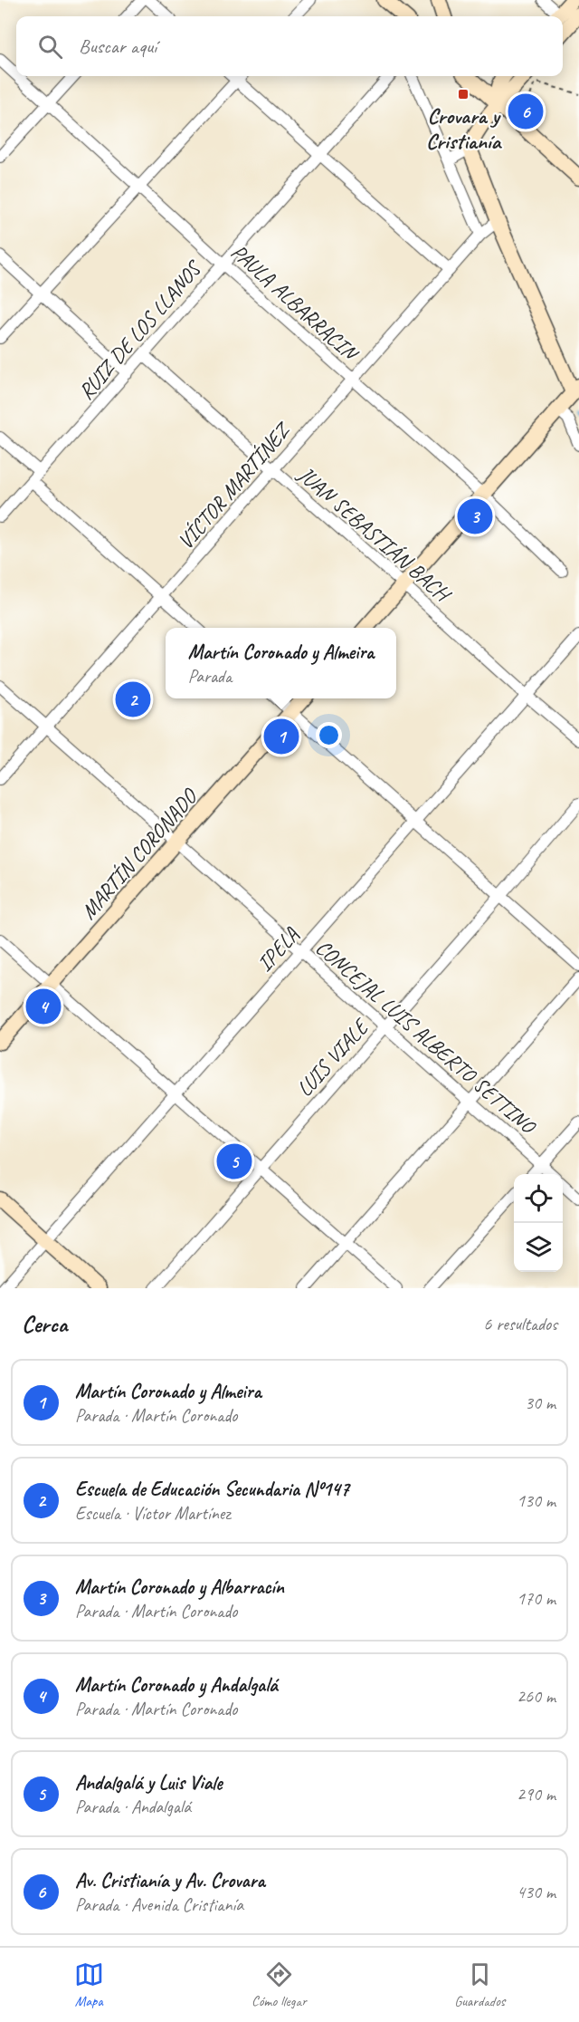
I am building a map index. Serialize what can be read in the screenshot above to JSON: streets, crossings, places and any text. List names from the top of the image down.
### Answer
{
  "streets": {
    "street": [
      "PAULA ALBARRACIN",
      "RUIZ DE LOS LLANOS",
      "VÍCTOR MARTÍNEZ",
      "JUAN SEBASTIÁN BACH",
      "MARTÍN CORONADO",
      "IPELA",
      "CONCEJAL LUIS ALBERTO SETTINO",
      "LUIS VIALE"
    ]
  },
  "crossings": [
    ["PAULA ALBARRACIN", "RUIZ DE LOS LLANOS"],
    ["PAULA ALBARRACIN", "VÍCTOR MARTÍNEZ"],
    ["RUIZ DE LOS LLANOS", "JUAN SEBASTIÁN BACH"],
    ["VÍCTOR MARTÍNEZ", "JUAN SEBASTIÁN BACH"],
    ["VÍCTOR MARTÍNEZ", "CONCEJAL LUIS ALBERTO SETTINO"],
    ["JUAN SEBASTIÁN BACH", "IPELA"],
    ["MARTÍN CORONADO", "CONCEJAL LUIS ALBERTO SETTINO"],
    ["IPELA", "CONCEJAL LUIS ALBERTO SETTINO"],
    ["CONCEJAL LUIS ALBERTO SETTINO", "LUIS VIALE"]
  ],
  "places": {
    "transit": ["Crovara y Cristianía"]
  },
  "page": {
    "search": "Buscar aquí",
    "pins": [
      "6",
      "3",
      "2",
      "1",
      "4",
      "5"
    ],
    "popup": ["Martín Coronado y Almeira", "Parada"],
    "heading": ["Cerca", "6 resultados"],
    "list": [
      {
        "mark": "1",
        "name": "Martín Coronado y Almeira",
        "note": "Parada · Martín Coronado",
        "value": "30 m"
      },
      {
        "mark": "2",
        "name": "Escuela de Educación Secundaria Nº147",
        "note": "Escuela · Víctor Martínez",
        "value": "130 m"
      },
      {
        "mark": "3",
        "name": "Martín Coronado y Albarracín",
        "note": "Parada · Martín Coronado",
        "value": "170 m"
      },
      {
        "mark": "4",
        "name": "Martín Coronado y Andalgalá",
        "note": "Parada · Martín Coronado",
        "value": "260 m"
      },
      {
        "mark": "5",
        "name": "Andalgalá y Luis Viale",
        "note": "Parada · Andalgalá",
        "value": "290 m"
      },
      {
        "mark": "6",
        "name": "Av. Cristianía y Av. Crovara",
        "note": "Parada · Avenida Cristianía",
        "value": "430 m"
      }
    ],
    "nav": ["Mapa", "Cómo llegar", "Guardados"]
  }
}
